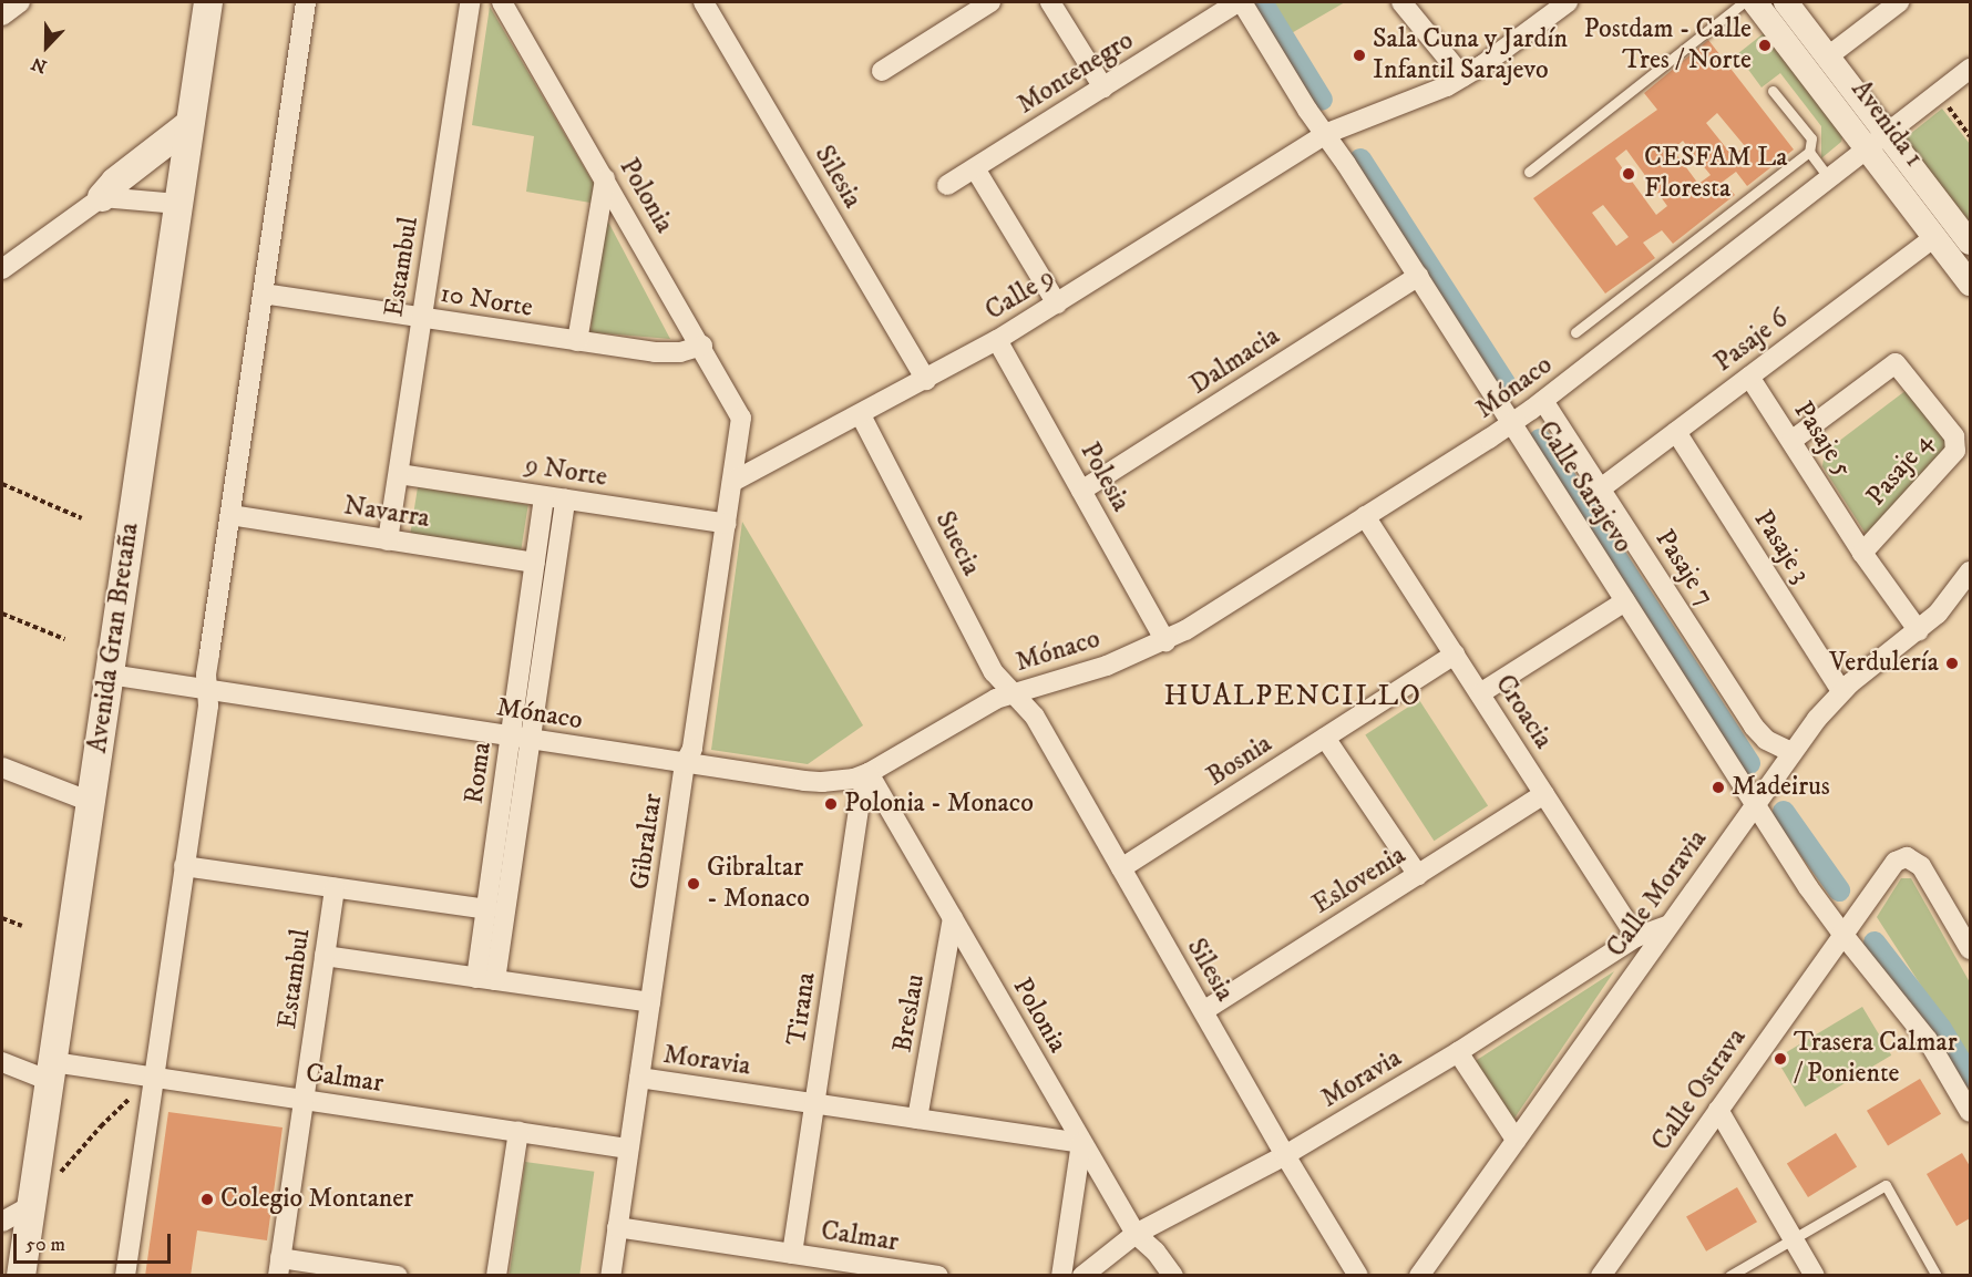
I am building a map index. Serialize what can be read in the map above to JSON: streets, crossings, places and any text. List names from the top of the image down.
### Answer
{
  "streets": {
    "main road": ["Avenida Gran Bretaña"],
    "street": [
      "Montenegro",
      "Avenida 1",
      "Silesia",
      "Polonia",
      "Estambul",
      "Calle 9",
      "10 Norte",
      "Pasaje 6",
      "Dalmacia",
      "Mónaco",
      "Pasaje 5",
      "Pasaje 4",
      "9 Norte",
      "Polesia",
      "Calle Sarajevo",
      "Navarra",
      "Suecia",
      "Pasaje 3",
      "Pasaje 7",
      "Croacia",
      "Bosnia",
      "Roma",
      "Gibraltar",
      "Eslovenia",
      "Calle Moravia",
      "Tirana",
      "Breslau",
      "Moravia",
      "Calmar",
      "Calle Ostrava"
    ]
  },
  "crossings": [
    ["Montenegro", "Calle Sarajevo"],
    ["Avenida 1", "Pasaje 6"],
    ["Avenida 1", "Mónaco"],
    ["Silesia", "Calle 9"],
    ["Silesia", "Mónaco"],
    ["Silesia", "Suecia"],
    ["Silesia", "Bosnia"],
    ["Silesia", "Eslovenia"],
    ["Silesia", "Moravia"],
    ["Polonia", "10 Norte"],
    ["Polonia", "Mónaco"],
    ["Polonia", "Gibraltar"],
    ["Polonia", "Tirana"],
    ["Polonia", "Breslau"],
    ["Polonia", "Moravia"],
    ["Estambul", "10 Norte"],
    ["Estambul", "9 Norte"],
    ["Estambul", "Navarra"],
    ["Estambul", "Moravia"],
    ["Estambul", "Calmar"],
    ["Calle 9", "Polesia"],
    ["Calle 9", "Calle Sarajevo"],
    ["Calle 9", "Suecia"],
    ["Calle 9", "Gibraltar"],
    ["Pasaje 6", "Pasaje 5"],
    ["Pasaje 6", "Pasaje 3"],
    ["Pasaje 6", "Pasaje 7"],
    ["Dalmacia", "Polesia"],
    ["Dalmacia", "Calle Sarajevo"],
    ["Mónaco", "Polesia"],
    ["Mónaco", "Calle Sarajevo"],
    ["Mónaco", "Suecia"],
    ["Mónaco", "Pasaje 7"],
    ["Mónaco", "Avenida Gran Bretaña"],
    ["Mónaco", "Croacia"],
    ["Mónaco", "Roma"],
    ["Mónaco", "Gibraltar"],
    ["Mónaco", "Tirana"],
    ["Pasaje 5", "Pasaje 4"],
    ["Pasaje 5", "Calle Moravia"],
    ["9 Norte", "Roma"],
    ["9 Norte", "Gibraltar"],
    ["Calle Sarajevo", "Calle Moravia"],
    ["Calle Sarajevo", "Calle Ostrava"],
    ["Navarra", "Roma"],
    ["Pasaje 3", "Calle Moravia"],
    ["Pasaje 7", "Calle Moravia"],
    ["Avenida Gran Bretaña", "Calmar"],
    ["Croacia", "Bosnia"],
    ["Croacia", "Eslovenia"],
    ["Croacia", "Moravia"],
    ["Roma", "Moravia"],
    ["Gibraltar", "Moravia"],
    ["Gibraltar", "Calmar"],
    ["Calle Moravia", "Moravia"],
    ["Tirana", "Moravia"],
    ["Tirana", "Calmar"],
    ["Breslau", "Moravia"]
  ],
  "districts": ["HUALPENCILLO"],
  "places": [
    "Postdam - Calle Tres / Norte",
    "Sala Cuna y Jardín Infantil Sarajevo",
    "CESFAM La Floresta",
    "Verdulería",
    "Madeirus",
    "Polonia - Monaco",
    "Gibraltar - Monaco",
    "Trasera Calmar / Poniente",
    "Colegio Montaner"
  ],
  "scale_bar": "50 m",
  "north": "bottom"
}
